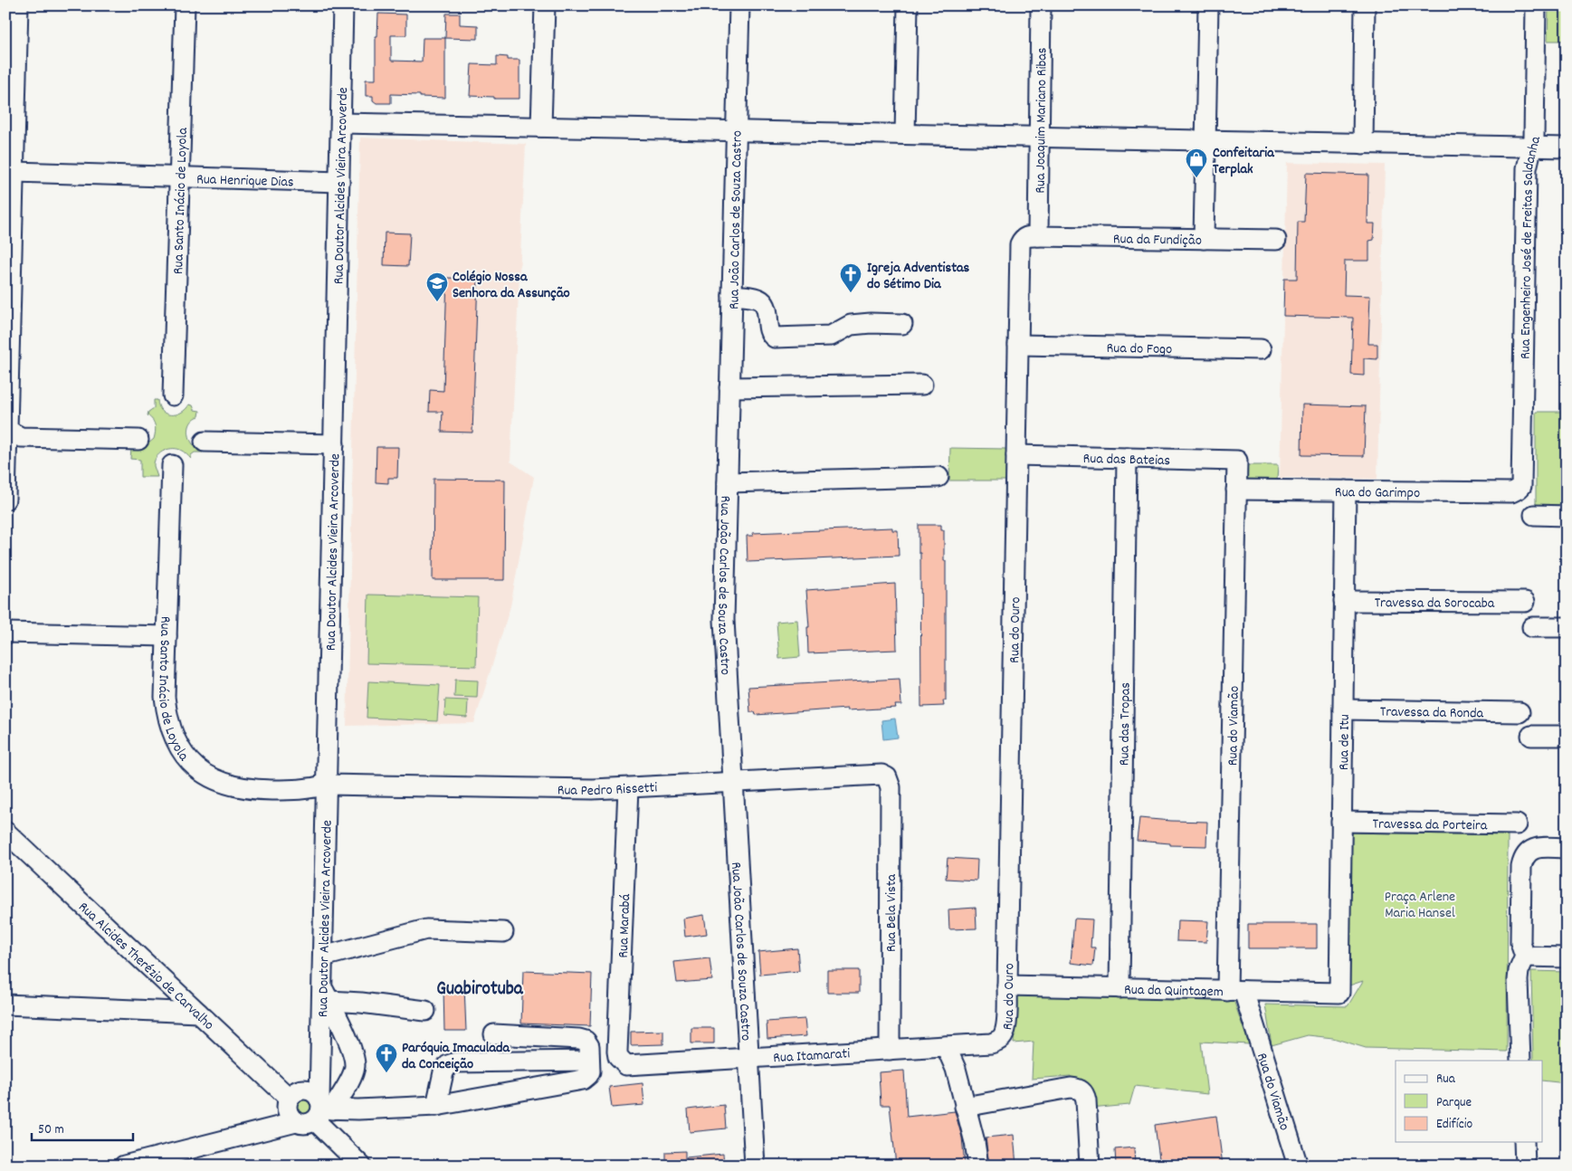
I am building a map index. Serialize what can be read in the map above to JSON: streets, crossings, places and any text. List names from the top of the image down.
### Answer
{
  "streets": {
    "street": [
      "Rua Joaquim Mariano Ribas",
      "Rua Henrique Dias",
      "Rua Doutor Alcides Vieira Arcoverde",
      "Rua Santo Inácio de Loyola",
      "Rua João Carlos de Souza Castro",
      "Rua da Fundição",
      "Rua Engenheiro José de Freitas Saldanha",
      "Rua do Fogo",
      "Rua das Bateias",
      "Rua do Garimpo",
      "Travessa da Sorocaba",
      "Rua do Ouro",
      "Travessa da Ronda",
      "Rua das Tropas",
      "Rua do Viamão",
      "Rua de Itu",
      "Rua Pedro Rissetti",
      "Travessa da Porteira",
      "Rua Bela Vista",
      "Rua Marabá",
      "Rua Alcides Therézio de Carvalho",
      "Rua da Quintagem",
      "Rua Itamarati"
    ]
  },
  "crossings": [
    ["Rua Joaquim Mariano Ribas", "Rua da Fundição"],
    ["Rua Joaquim Mariano Ribas", "Rua do Ouro"],
    ["Rua Henrique Dias", "Rua Doutor Alcides Vieira Arcoverde"],
    ["Rua Henrique Dias", "Rua Santo Inácio de Loyola"],
    ["Rua Doutor Alcides Vieira Arcoverde", "Rua Santo Inácio de Loyola"],
    ["Rua Doutor Alcides Vieira Arcoverde", "Rua Pedro Rissetti"],
    ["Rua Santo Inácio de Loyola", "Rua Pedro Rissetti"],
    ["Rua João Carlos de Souza Castro", "Rua Pedro Rissetti"],
    ["Rua João Carlos de Souza Castro", "Rua Itamarati"],
    ["Rua da Fundição", "Rua do Ouro"],
    ["Rua Engenheiro José de Freitas Saldanha", "Rua do Garimpo"],
    ["Rua do Fogo", "Rua do Ouro"],
    ["Rua das Bateias", "Rua do Ouro"],
    ["Rua das Bateias", "Rua das Tropas"],
    ["Rua das Bateias", "Rua do Viamão"],
    ["Rua do Garimpo", "Rua do Viamão"],
    ["Rua do Garimpo", "Rua de Itu"],
    ["Travessa da Sorocaba", "Rua de Itu"],
    ["Rua do Ouro", "Rua da Quintagem"],
    ["Rua do Ouro", "Rua Itamarati"],
    ["Travessa da Ronda", "Rua de Itu"],
    ["Rua das Tropas", "Rua da Quintagem"],
    ["Rua do Viamão", "Rua da Quintagem"],
    ["Rua de Itu", "Travessa da Porteira"],
    ["Rua de Itu", "Rua da Quintagem"],
    ["Rua Pedro Rissetti", "Rua Bela Vista"],
    ["Rua Pedro Rissetti", "Rua Marabá"],
    ["Rua Bela Vista", "Rua Itamarati"],
    ["Rua Marabá", "Rua Itamarati"]
  ],
  "districts": ["Guabirotuba"],
  "parks": ["Praça Arlene Maria Hansel"],
  "places": {
    "shop": ["Confeitaria Terplak"],
    "church": ["Igreja Adventistas do Sétimo Dia", "Paróquia Imaculada da Conceição"],
    "school or university": ["Colégio Nossa Senhora da Assunção"]
  },
  "legend": ["Rua", "Parque", "Edifício"],
  "scale_bar": "50 m"
}
